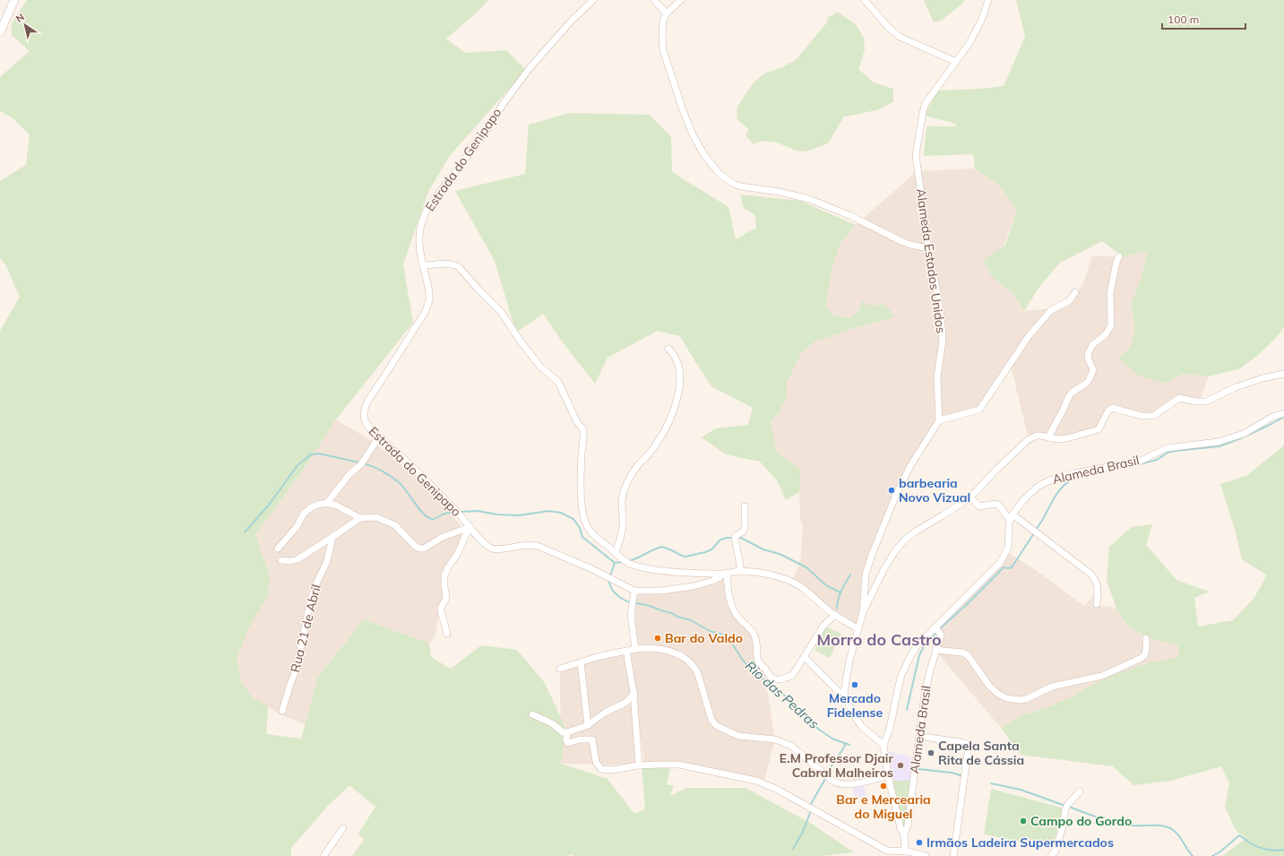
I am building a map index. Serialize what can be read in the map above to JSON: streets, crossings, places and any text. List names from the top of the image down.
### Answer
{
  "streets": {
    "street": [
      "Estrada do Genipapo",
      "Alameda Estados Unidos",
      "Alameda Brasil",
      "Rua 21 de Abril"
    ]
  },
  "districts": ["Morro do Castro"],
  "water": ["Rio das Pedras"],
  "places": [
    "barbearia Novo Vizual",
    "Bar do Valdo",
    "Mercado Fidelense",
    "Capela Santa Rita de Cássia",
    "E.M Professor Djair Cabral Malheiros",
    "Bar e Mercearia do Miguel",
    "Campo do Gordo",
    "Irmãos Ladeira Supermercados"
  ],
  "scale_bar": "100 m",
  "north": "top left"
}
